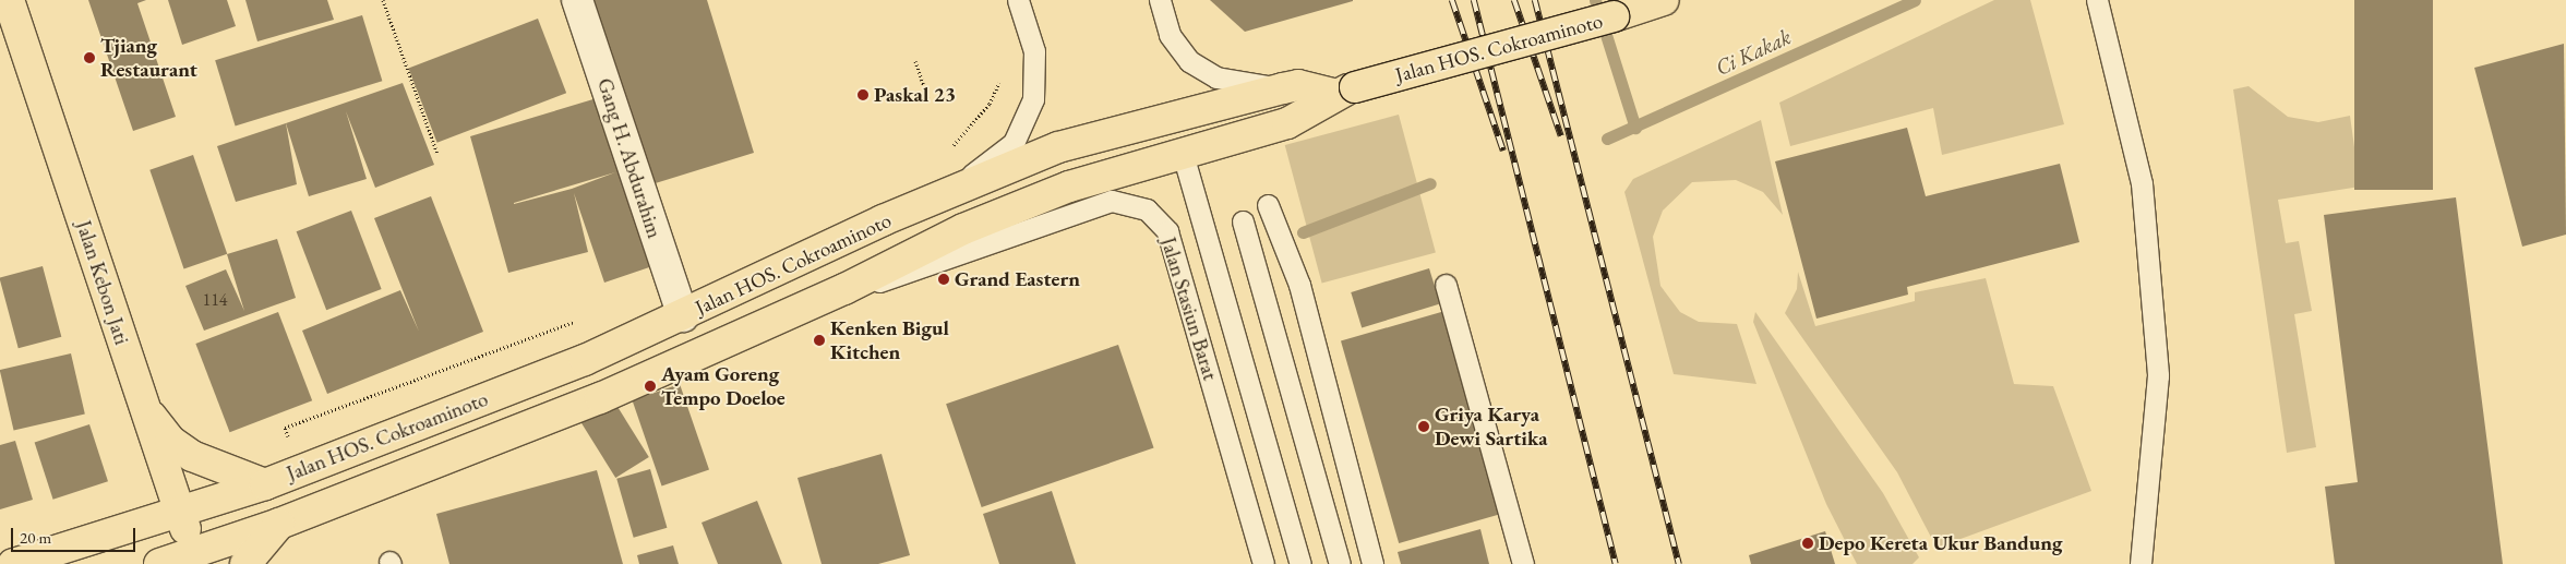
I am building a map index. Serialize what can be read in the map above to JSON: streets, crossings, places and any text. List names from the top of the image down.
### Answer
{
  "streets": {
    "main road": ["Jalan HOS. Cokroaminoto", "Jalan Kebon Jati"],
    "street": ["Gang H. Abdurahim"],
    "lane": ["Jalan Stasiun Barat"]
  },
  "crossings": [
    ["Jalan HOS. Cokroaminoto", "Gang H. Abdurahim"],
    ["Jalan HOS. Cokroaminoto", "Jalan Kebon Jati"],
    ["Jalan HOS. Cokroaminoto", "Jalan Stasiun Barat"]
  ],
  "water": ["Ci Kakak"],
  "places": [
    "Tjiang Restaurant",
    "Paskal 23",
    "Grand Eastern",
    "Kenken Bigul Kitchen",
    "Ayam Goreng Tempo Doeloe",
    "Griya Karya Dewi Sartika",
    "Depo Kereta Ukur Bandung"
  ],
  "house_numbers": ["114"],
  "scale_bar": "20 m"
}
